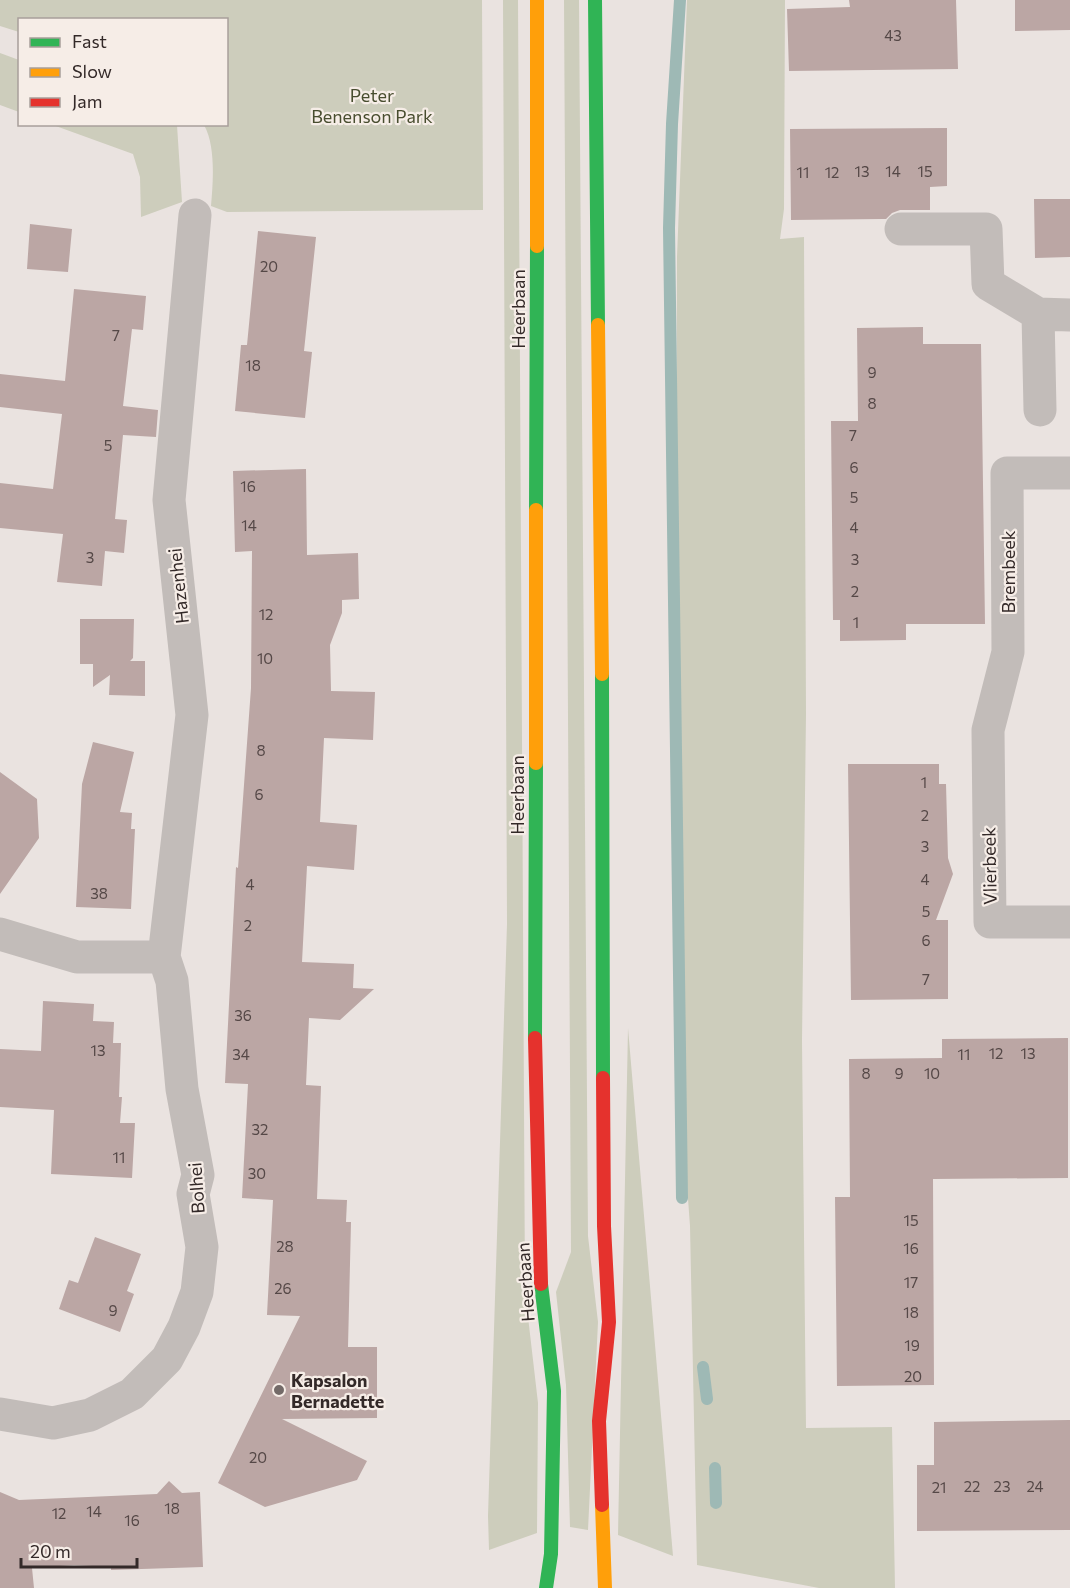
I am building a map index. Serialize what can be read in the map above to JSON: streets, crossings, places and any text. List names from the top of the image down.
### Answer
{
  "streets": {
    "main road": ["Heerbaan"],
    "street": [
      "Brembeek",
      "Hazenhei",
      "Vlierbeek",
      "Bolhei"
    ]
  },
  "crossings": [
    ["Brembeek", "Vlierbeek"],
    ["Hazenhei", "Bolhei"]
  ],
  "parks": ["Peter Benenson Park"],
  "places": ["Kapsalon Bernadette"],
  "house_numbers": [
    "43",
    "13",
    "14",
    "15",
    "11",
    "12",
    "20",
    "7",
    "18",
    "9",
    "8",
    "7",
    "5",
    "6",
    "16",
    "5",
    "14",
    "4",
    "3",
    "3",
    "2",
    "12",
    "1",
    "10",
    "8",
    "1",
    "6",
    "2",
    "3",
    "4",
    "4",
    "38",
    "5",
    "2",
    "6",
    "7",
    "36",
    "13",
    "12",
    "13",
    "34",
    "11",
    "8",
    "9",
    "10",
    "32",
    "11",
    "30",
    "15",
    "28",
    "16",
    "17",
    "26",
    "9",
    "18",
    "19",
    "20",
    "20",
    "22",
    "23",
    "24",
    "21",
    "18",
    "14",
    "12",
    "16"
  ],
  "legend": ["Fast", "Slow", "Jam"],
  "scale_bar": "20 m"
}
